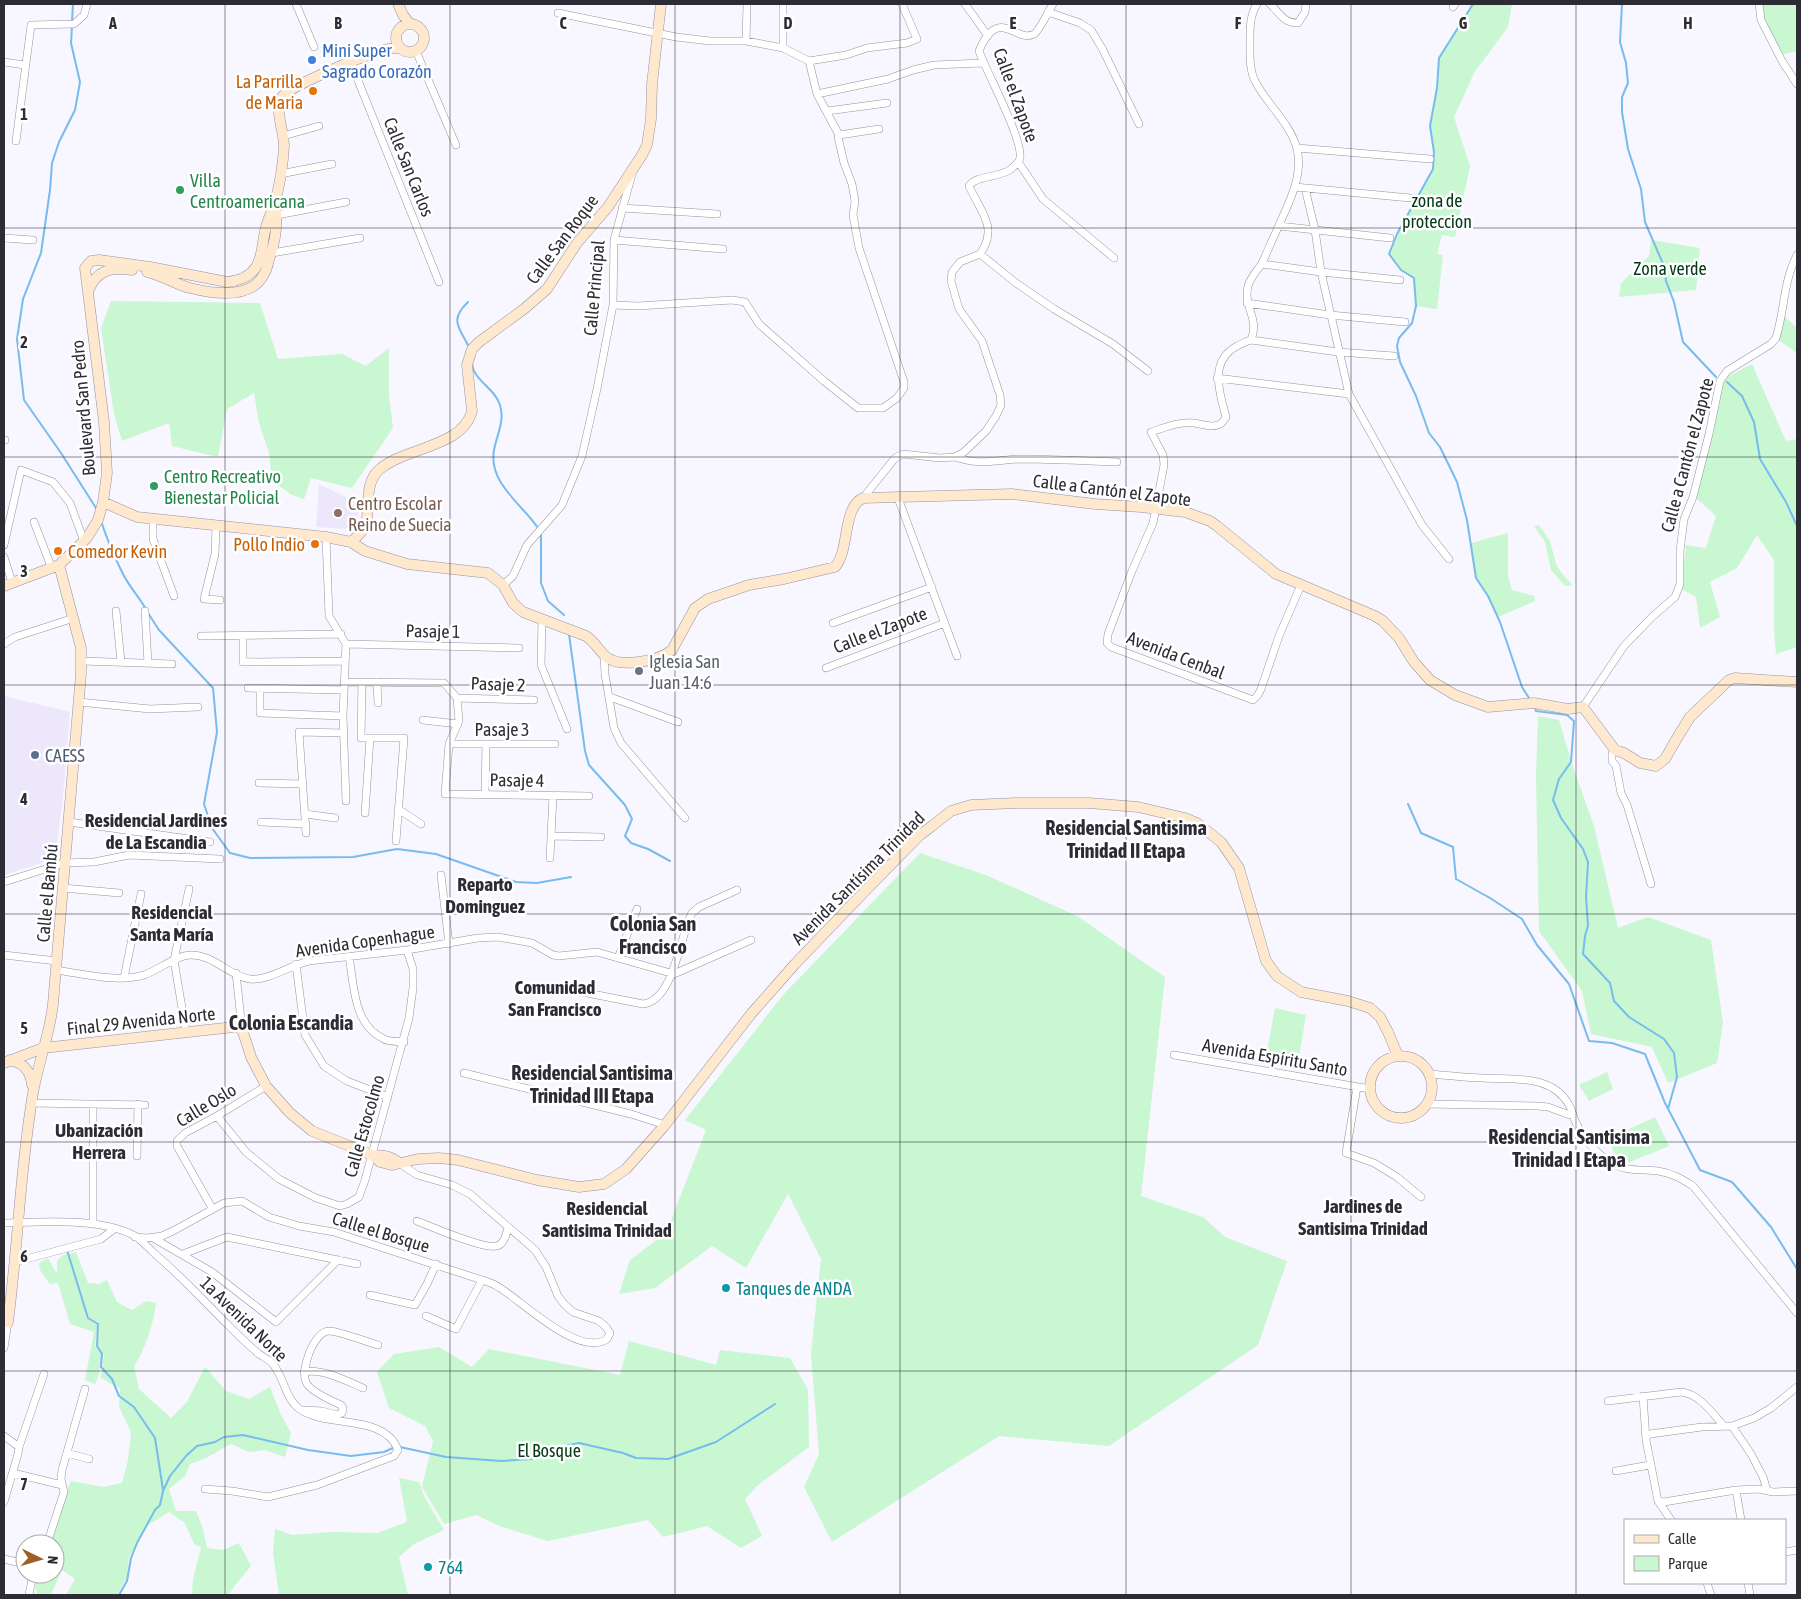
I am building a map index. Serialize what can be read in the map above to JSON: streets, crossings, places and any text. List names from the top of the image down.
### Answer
{
  "streets": {
    "street": [
      "Calle el Zapote",
      "Calle San Carlos",
      "Calle San Roque",
      "Calle Principal",
      "Boulevard San Pedro",
      "Calle a Cantón el Zapote",
      "Pasaje 1",
      "Avenida Cenbal",
      "Pasaje 2",
      "Pasaje 3",
      "Pasaje 4",
      "Avenida Santísima Trinidad",
      "Calle el Bambú",
      "Avenida Copenhague",
      "Final 29 Avenida Norte",
      "Avenida Espíritu Santo",
      "Calle Oslo",
      "Calle Estocolmo",
      "Calle el Bosque",
      "1a Avenida Norte"
    ]
  },
  "crossings": [
    ["Calle el Zapote", "Calle a Cantón el Zapote"],
    ["Calle San Carlos", "Boulevard San Pedro"],
    ["Calle San Roque", "Calle Principal"],
    ["Boulevard San Pedro", "Calle el Bambú"],
    ["Calle a Cantón el Zapote", "Avenida Cenbal"],
    ["Pasaje 3", "Pasaje 4"],
    ["Avenida Santísima Trinidad", "Final 29 Avenida Norte"],
    ["Avenida Santísima Trinidad", "Avenida Espíritu Santo"],
    ["Avenida Santísima Trinidad", "Calle Oslo"],
    ["Avenida Santísima Trinidad", "Calle Estocolmo"],
    ["Calle el Bambú", "Avenida Copenhague"],
    ["Calle el Bambú", "Final 29 Avenida Norte"],
    ["Calle el Bambú", "1a Avenida Norte"],
    ["Avenida Copenhague", "Calle Estocolmo"],
    ["Calle Oslo", "Calle Estocolmo"],
    ["Calle Oslo", "Calle el Bosque"],
    ["Calle el Bosque", "1a Avenida Norte"]
  ],
  "districts": [
    "Residencial Jardines de La Escandia",
    "Residencial Santisima Trinidad II Etapa",
    "Reparto Dominguez",
    "Residencial Santa María",
    "Colonia San Francisco",
    "Comunidad San Francisco",
    "Colonia Escandia",
    "Residencial Santisima Trinidad III Etapa",
    "Ubanización Herrera",
    "Residencial Santisima Trinidad I Etapa",
    "Jardines de Santisima Trinidad",
    "Residencial Santisima Trinidad"
  ],
  "parks": ["zona de proteccion", "Zona verde", "El Bosque"],
  "places": [
    "Mini Super Sagrado Corazón",
    "La Parrilla de Maria",
    "Villa Centroamericana",
    "Centro Recreativo Bienestar Policial",
    "Centro Escolar Reino de Suecia",
    "Pollo Indio",
    "Comedor Kevin",
    "Iglesia San Juan 14:6",
    "CAESS",
    "Tanques de ANDA",
    "764"
  ],
  "legend": ["Calle", "Parque"],
  "north": "right",
  "grid": {
    "columns": [
      "A",
      "B",
      "C",
      "D",
      "E",
      "F",
      "G",
      "H"
    ],
    "rows": [
      "1",
      "2",
      "3",
      "4",
      "5",
      "6",
      "7"
    ]
  }
}
